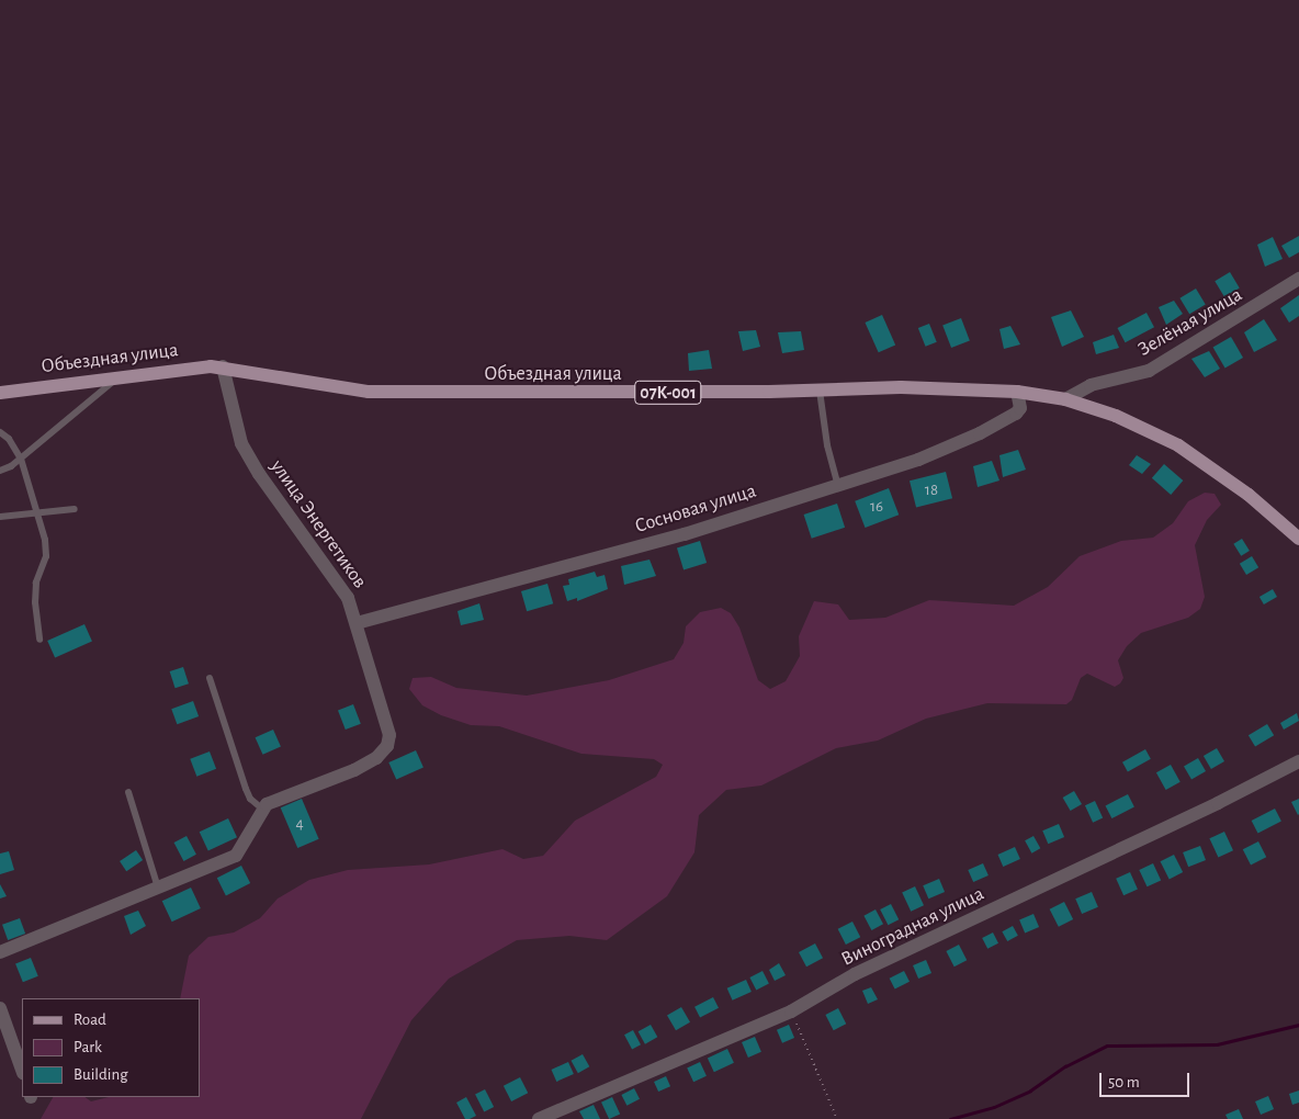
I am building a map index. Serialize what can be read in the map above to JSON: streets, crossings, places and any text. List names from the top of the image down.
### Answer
{
  "streets": {
    "main road": ["Объездная улица", "07К-001"],
    "street": [
      "Зелёная улица",
      "Сосновая улица",
      "улица Энергетиков",
      "Виноградная улица"
    ]
  },
  "crossings": [
    ["Зелёная улица", "Объездная улица"],
    ["Объездная улица", "Сосновая улица"],
    ["Объездная улица", "улица Энергетиков"],
    ["Сосновая улица", "улица Энергетиков"]
  ],
  "house_numbers": ["18", "16", "4"],
  "legend": ["Road", "Park", "Building"],
  "scale_bar": "50 m"
}
